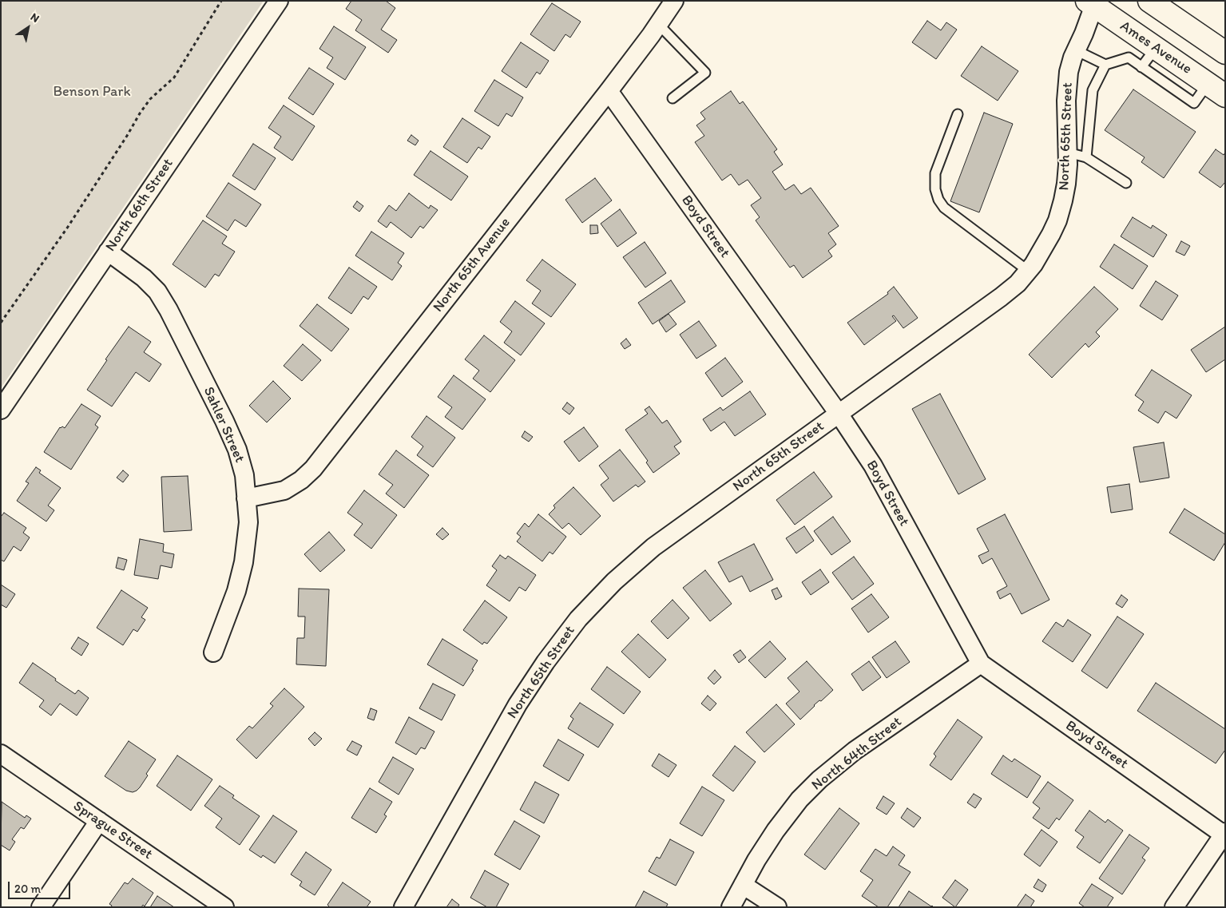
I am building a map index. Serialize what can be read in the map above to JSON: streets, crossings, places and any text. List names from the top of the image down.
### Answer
{
  "streets": {
    "main road": ["Ames Avenue"],
    "street": [
      "North 65th Street",
      "North 66th Street",
      "Boyd Street",
      "North 65th Avenue",
      "Sahler Street",
      "North 64th Street",
      "Sprague Street"
    ]
  },
  "crossings": [
    ["Ames Avenue", "North 65th Street"],
    ["North 65th Street", "Boyd Street"],
    ["North 66th Street", "Sahler Street"],
    ["Boyd Street", "North 65th Avenue"],
    ["Boyd Street", "North 64th Street"],
    ["North 65th Avenue", "Sahler Street"]
  ],
  "parks": ["Benson Park"],
  "scale_bar": "20 m",
  "north": "top right"
}
